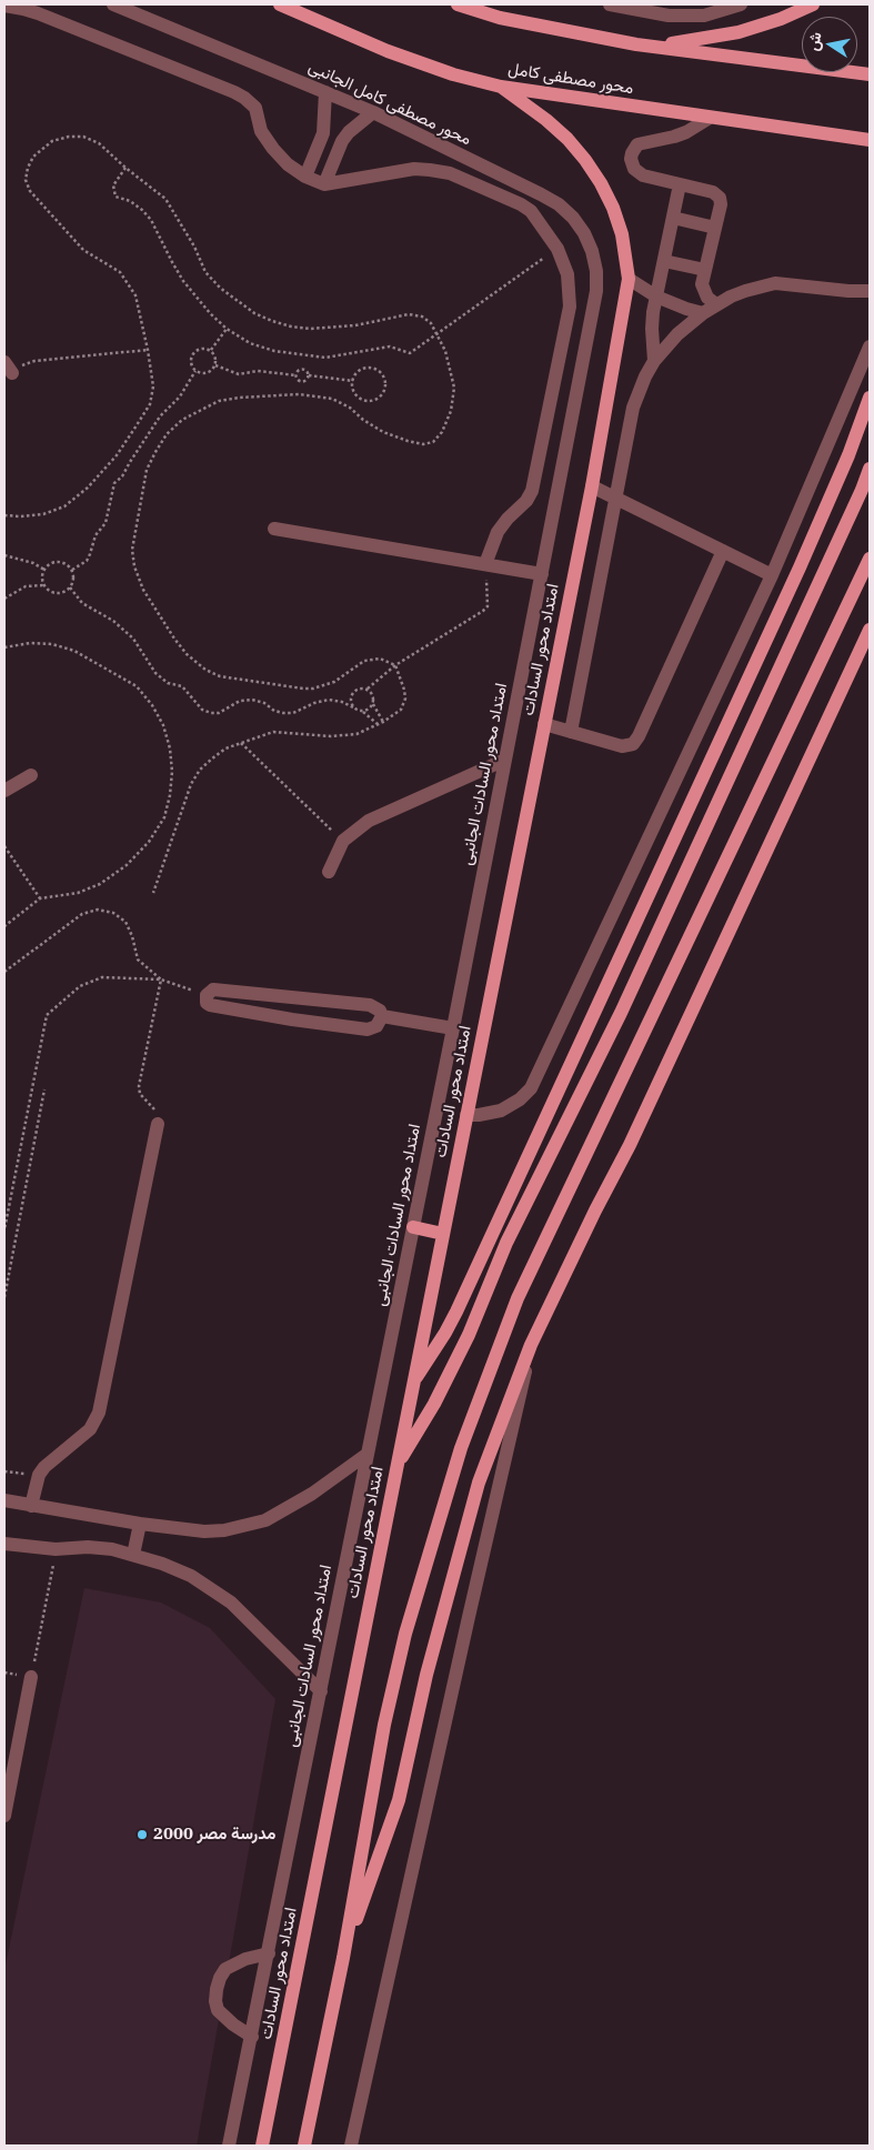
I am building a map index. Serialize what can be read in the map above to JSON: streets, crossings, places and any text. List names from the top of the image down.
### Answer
{
  "streets": {
    "main road": ["محور مصطفى كامل", "امتداد محور السادات"],
    "street": ["محور مصطفى كامل الجانبى", "امتداد محور السادات الجانبى"]
  },
  "crossings": [
    ["محور مصطفى كامل", "امتداد محور السادات"],
    ["محور مصطفى كامل الجانبى", "امتداد محور السادات الجانبى"]
  ],
  "places": ["مدرسة مصر 2000"],
  "north": "left"
}
